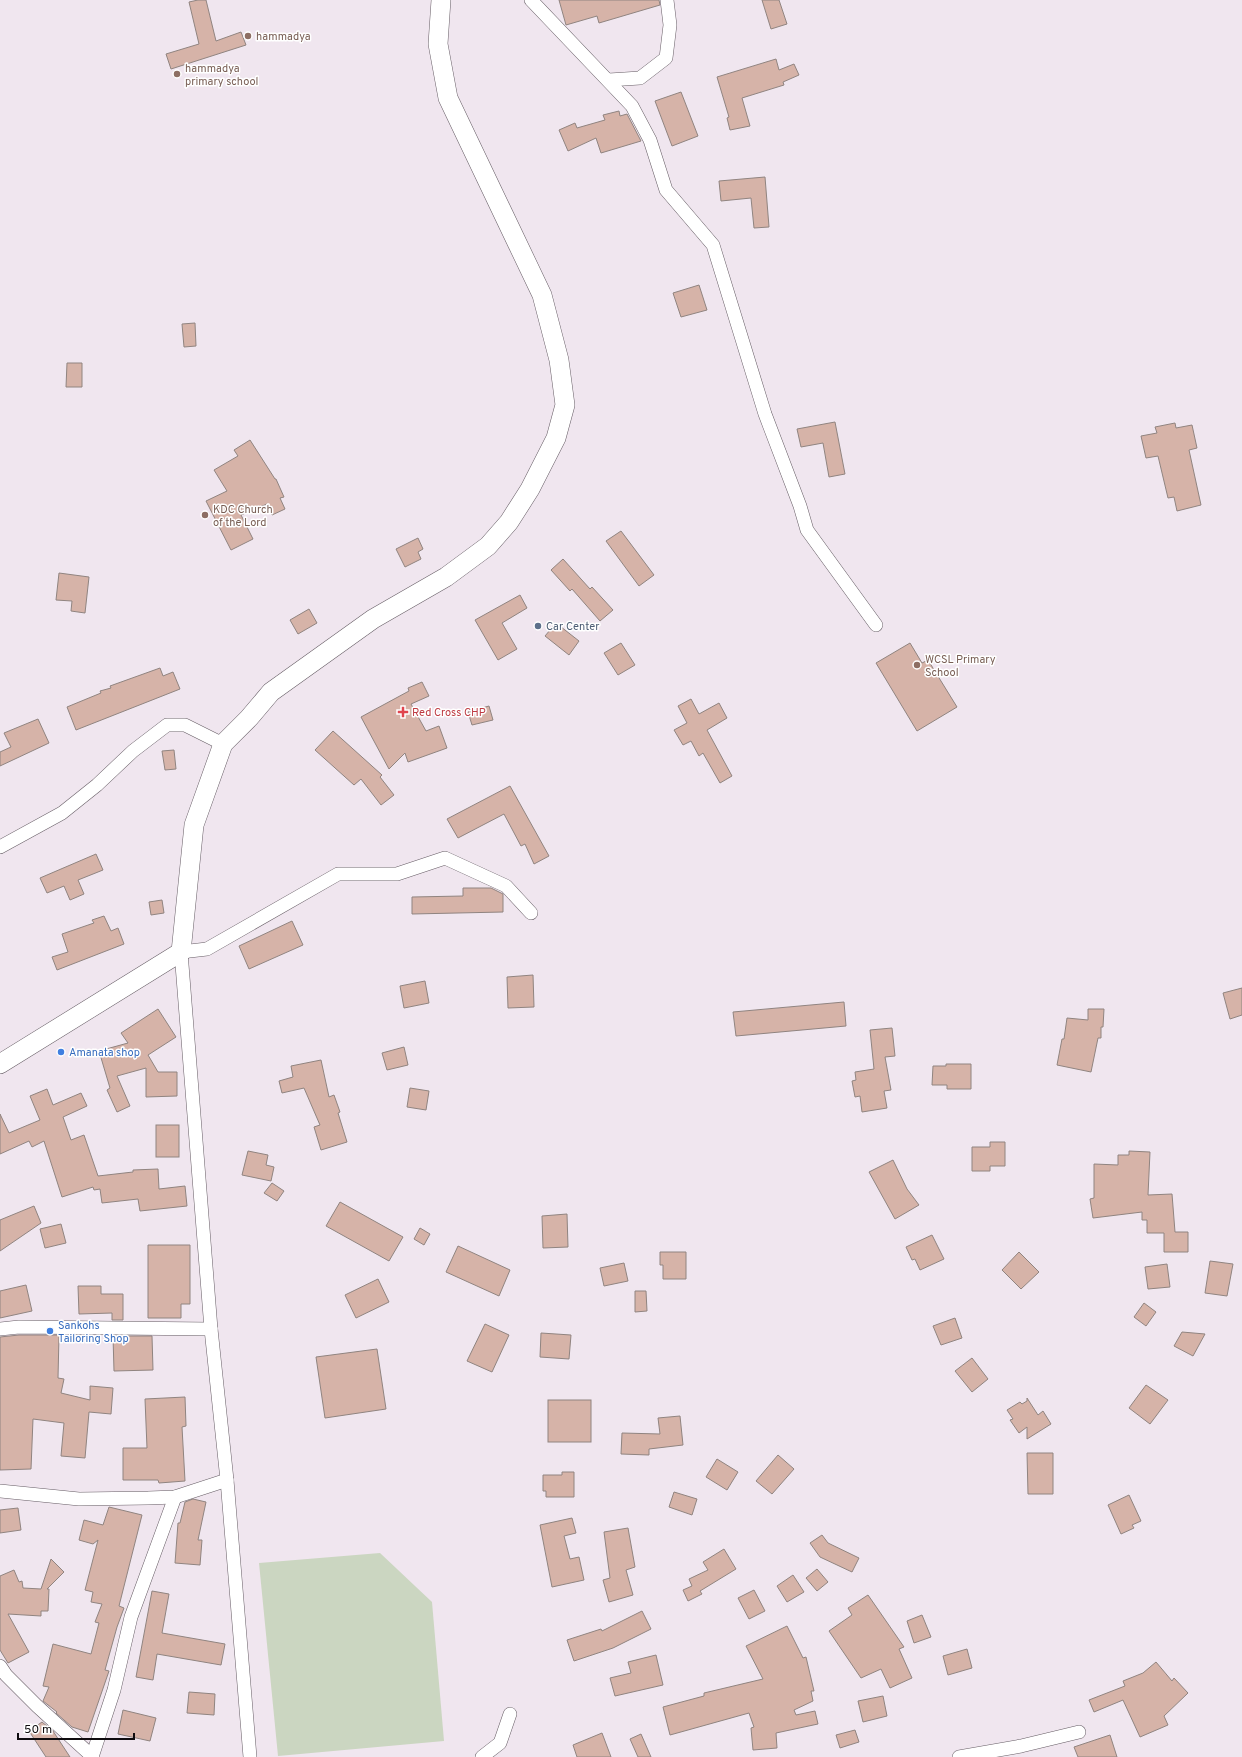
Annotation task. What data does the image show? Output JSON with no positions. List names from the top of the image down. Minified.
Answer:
{"places":{"other":["hammadya","hammadya primary school","KDC Church of the Lord","Car Center","WCSL Primary School","Amanata shop","Sankohs Tailoring Shop"],"health":["Red Cross CHP"]},"scale_bar":"50 m"}
